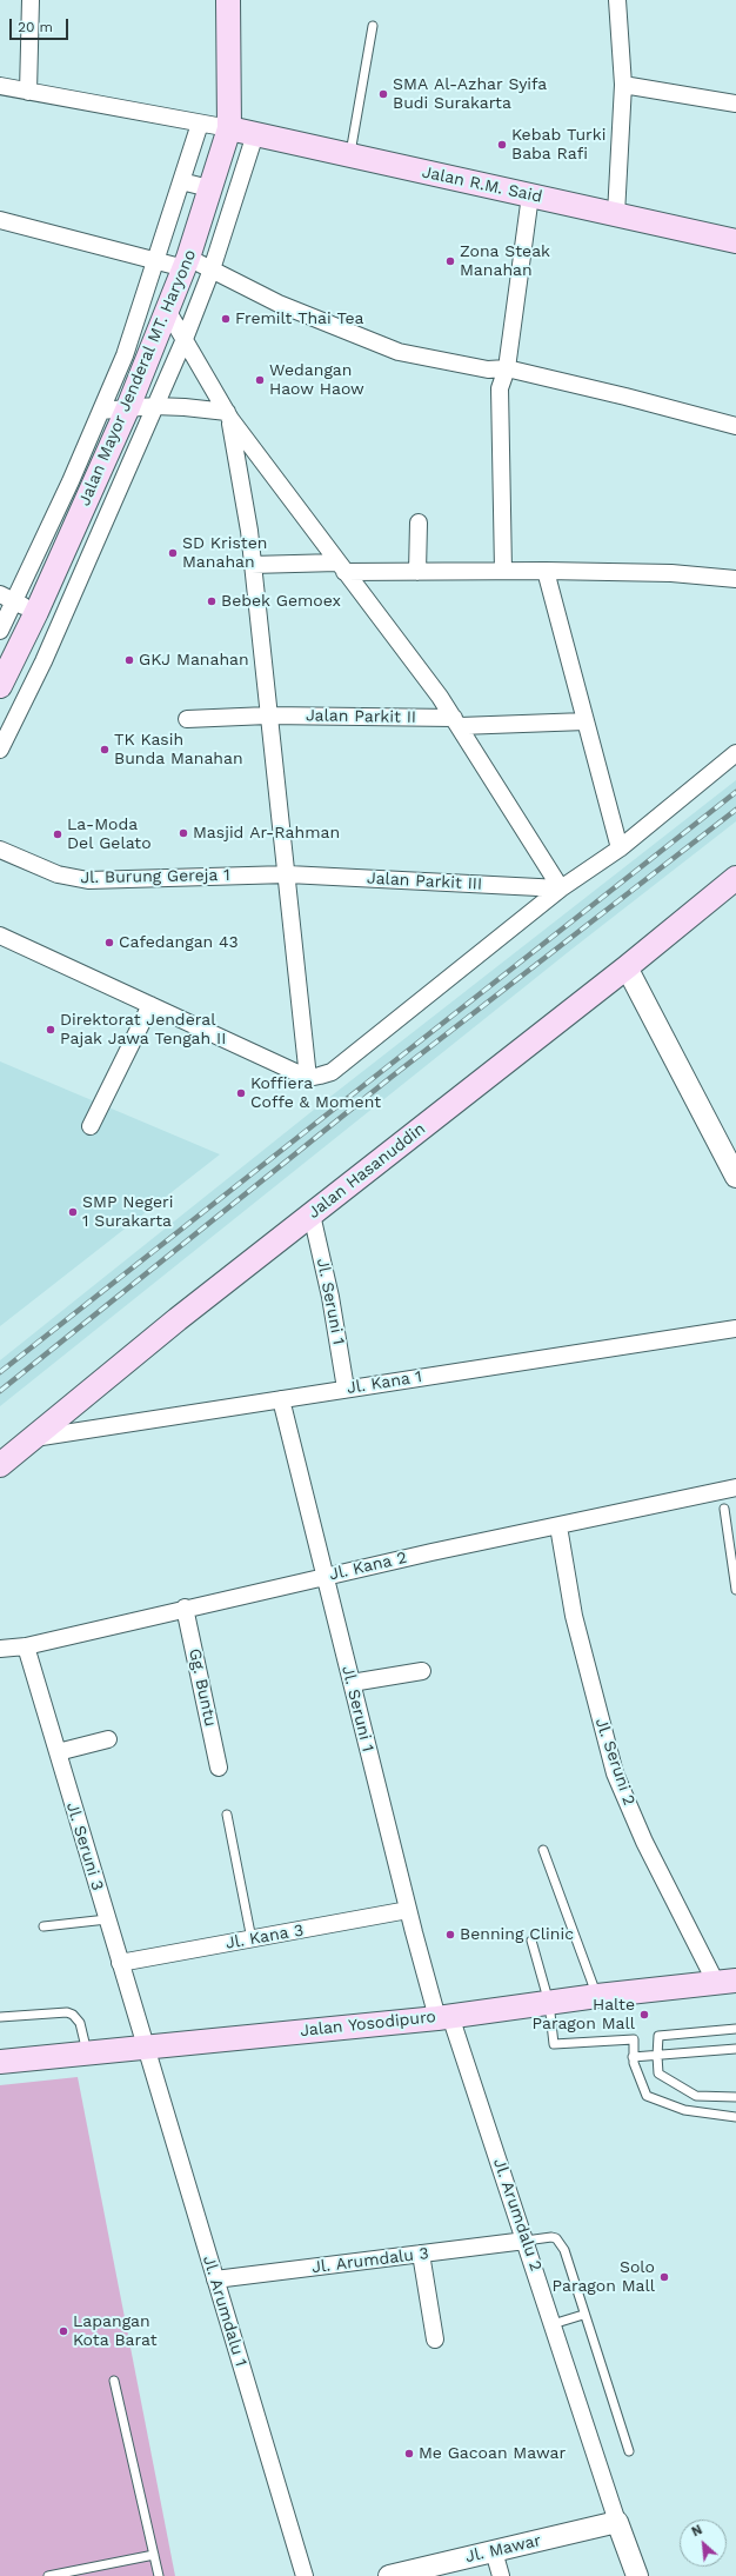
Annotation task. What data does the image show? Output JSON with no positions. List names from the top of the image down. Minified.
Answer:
{"streets":{"main road":["Jalan R.M. Said","Jalan Mayor Jenderal MT. Haryono","Jalan Hasanuddin","Jalan Yosodipuro"],"street":["Jalan Parkit II","Jl. Burung Gereja 1","Jalan Parkit III","Jl. Seruni 1","Jl. Kana 1","Jl. Kana 2","Gg. Buntu","Jl. Seruni 2","Jl. Seruni 3","Jl. Kana 3","Jl. Arumdalu 2","Jl. Arumdalu 3","Jl. Arumdalu 1","Jl. Mawar"]},"crossings":[["Jalan R.M. Said","Jalan Mayor Jenderal MT. Haryono"],["Jl. Burung Gereja 1","Jalan Parkit III"],["Jalan Hasanuddin","Jl. Seruni 1"],["Jalan Hasanuddin","Jl. Kana 1"],["Jl. Seruni 1","Jl. Kana 1"],["Jl. Seruni 1","Jl. Kana 2"],["Jl. Seruni 1","Jl. Kana 3"],["Jl. Seruni 1","Jalan Yosodipuro"],["Jl. Seruni 1","Jl. Arumdalu 2"],["Jl. Kana 2","Gg. Buntu"],["Jl. Kana 2","Jl. Seruni 2"],["Jl. Kana 2","Jl. Seruni 3"],["Jl. Seruni 2","Jalan Yosodipuro"],["Jl. Seruni 3","Jl. Kana 3"],["Jl. Seruni 3","Jalan Yosodipuro"],["Jl. Seruni 3","Jl. Arumdalu 1"],["Jalan Yosodipuro","Jl. Arumdalu 2"],["Jalan Yosodipuro","Jl. Arumdalu 1"],["Jl. Arumdalu 2","Jl. Arumdalu 3"],["Jl. Arumdalu 2","Jl. Mawar"],["Jl. Arumdalu 3","Jl. Arumdalu 1"]],"places":["SMA Al-Azhar Syifa Budi Surakarta","Kebab Turki Baba Rafi","Zona Steak Manahan","Fremilt Thai Tea","Wedangan Haow Haow","SD Kristen Manahan","Bebek Gemoex","GKJ Manahan","TK Kasih Bunda Manahan","Masjid Ar-Rahman","La-Moda Del Gelato","Cafedangan 43","Direktorat Jenderal Pajak Jawa Tengah II","Koffiera Coffe & Moment","SMP Negeri 1 Surakarta","Benning Clinic","Halte Paragon Mall","Solo Paragon Mall","Lapangan Kota Barat","Me Gacoan Mawar"],"scale_bar":"20 m","north":"top left"}
